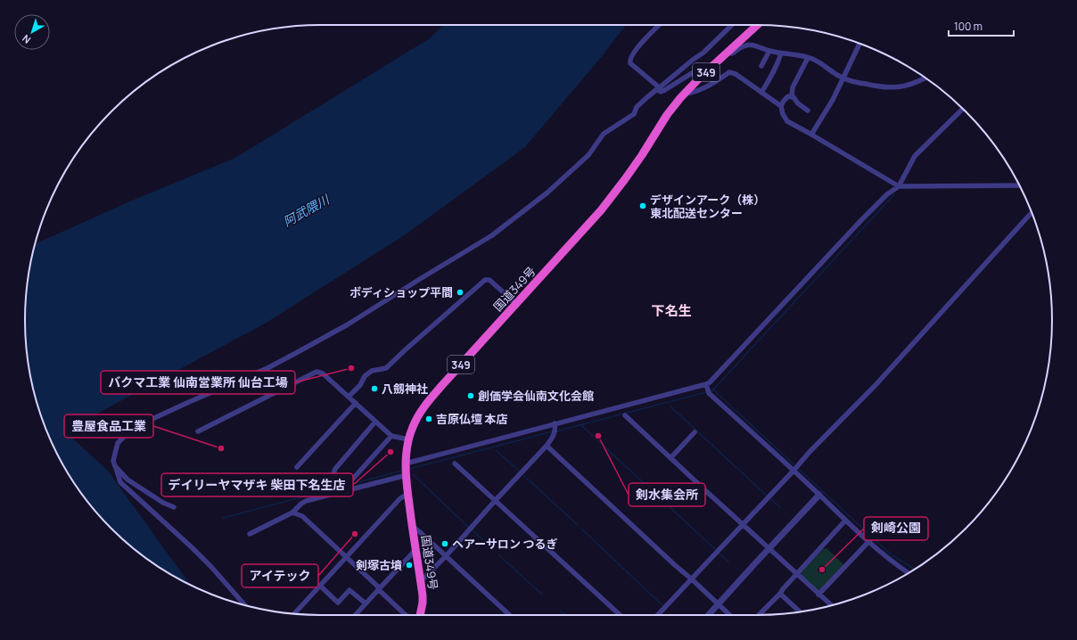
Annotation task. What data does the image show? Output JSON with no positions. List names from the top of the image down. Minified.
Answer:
{"streets":{"highway":["349","国道349号"]},"districts":["下名生"],"water":["阿武隈川"],"places":["デザインアーク（株） 東北配送センター","ボディショップ平間","バクマ工業 仙南営業所 仙台工場","八劔神社","創価学会仙南文化会館","吉原仏壇 本店","剣水集会所","豊屋食品工業","デイリーヤマザキ 柴田下名生店","アイテック","ヘアーサロン つるぎ","剣塚古墳","剣崎公園"],"scale_bar":"100 m","north":"bottom left"}
